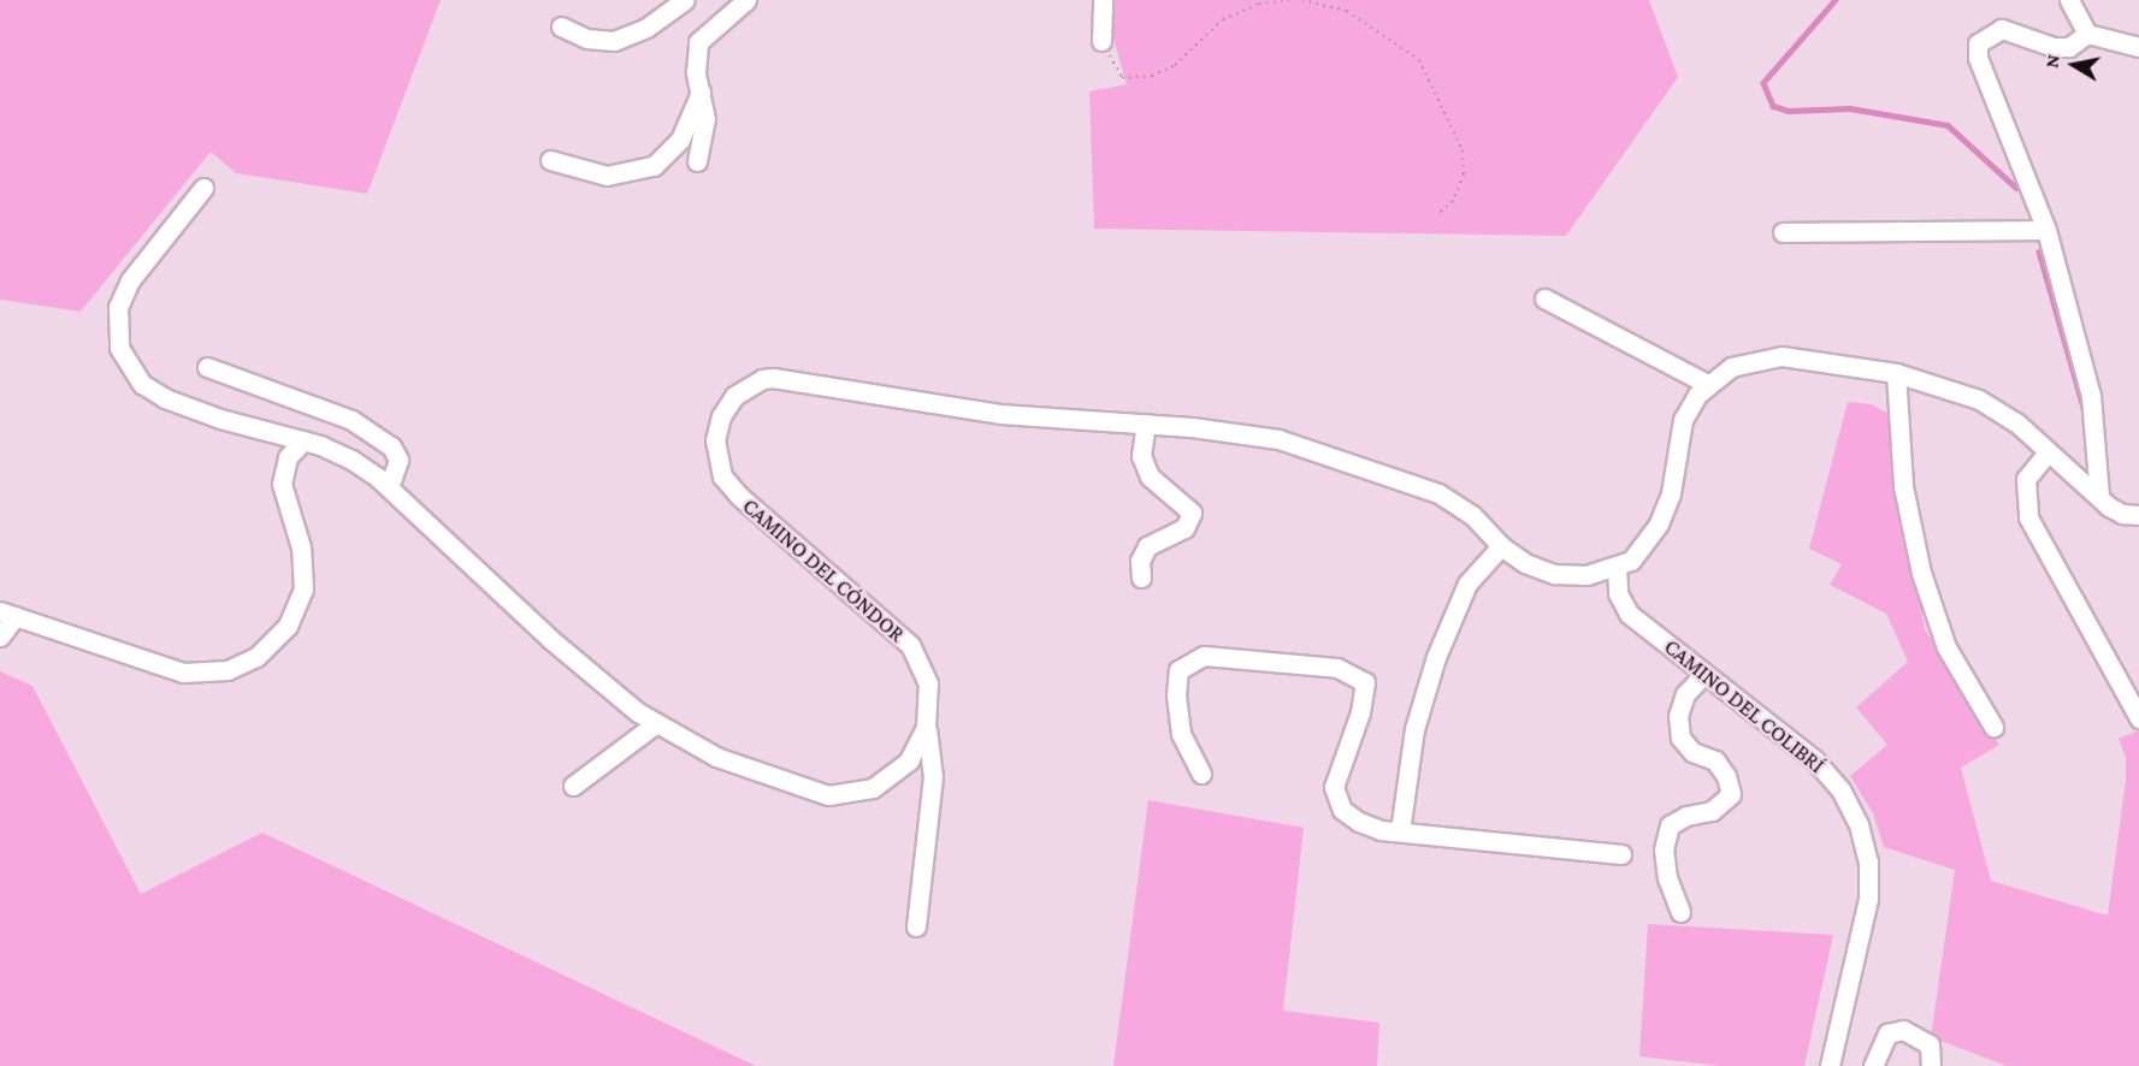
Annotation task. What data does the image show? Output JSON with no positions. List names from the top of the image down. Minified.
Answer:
{"streets":{"street":["CAMINO DEL CÓNDOR","CAMINO DEL COLIBRÍ"]},"crossings":[["CAMINO DEL CÓNDOR","CAMINO DEL COLIBRÍ"]],"north":"left"}
